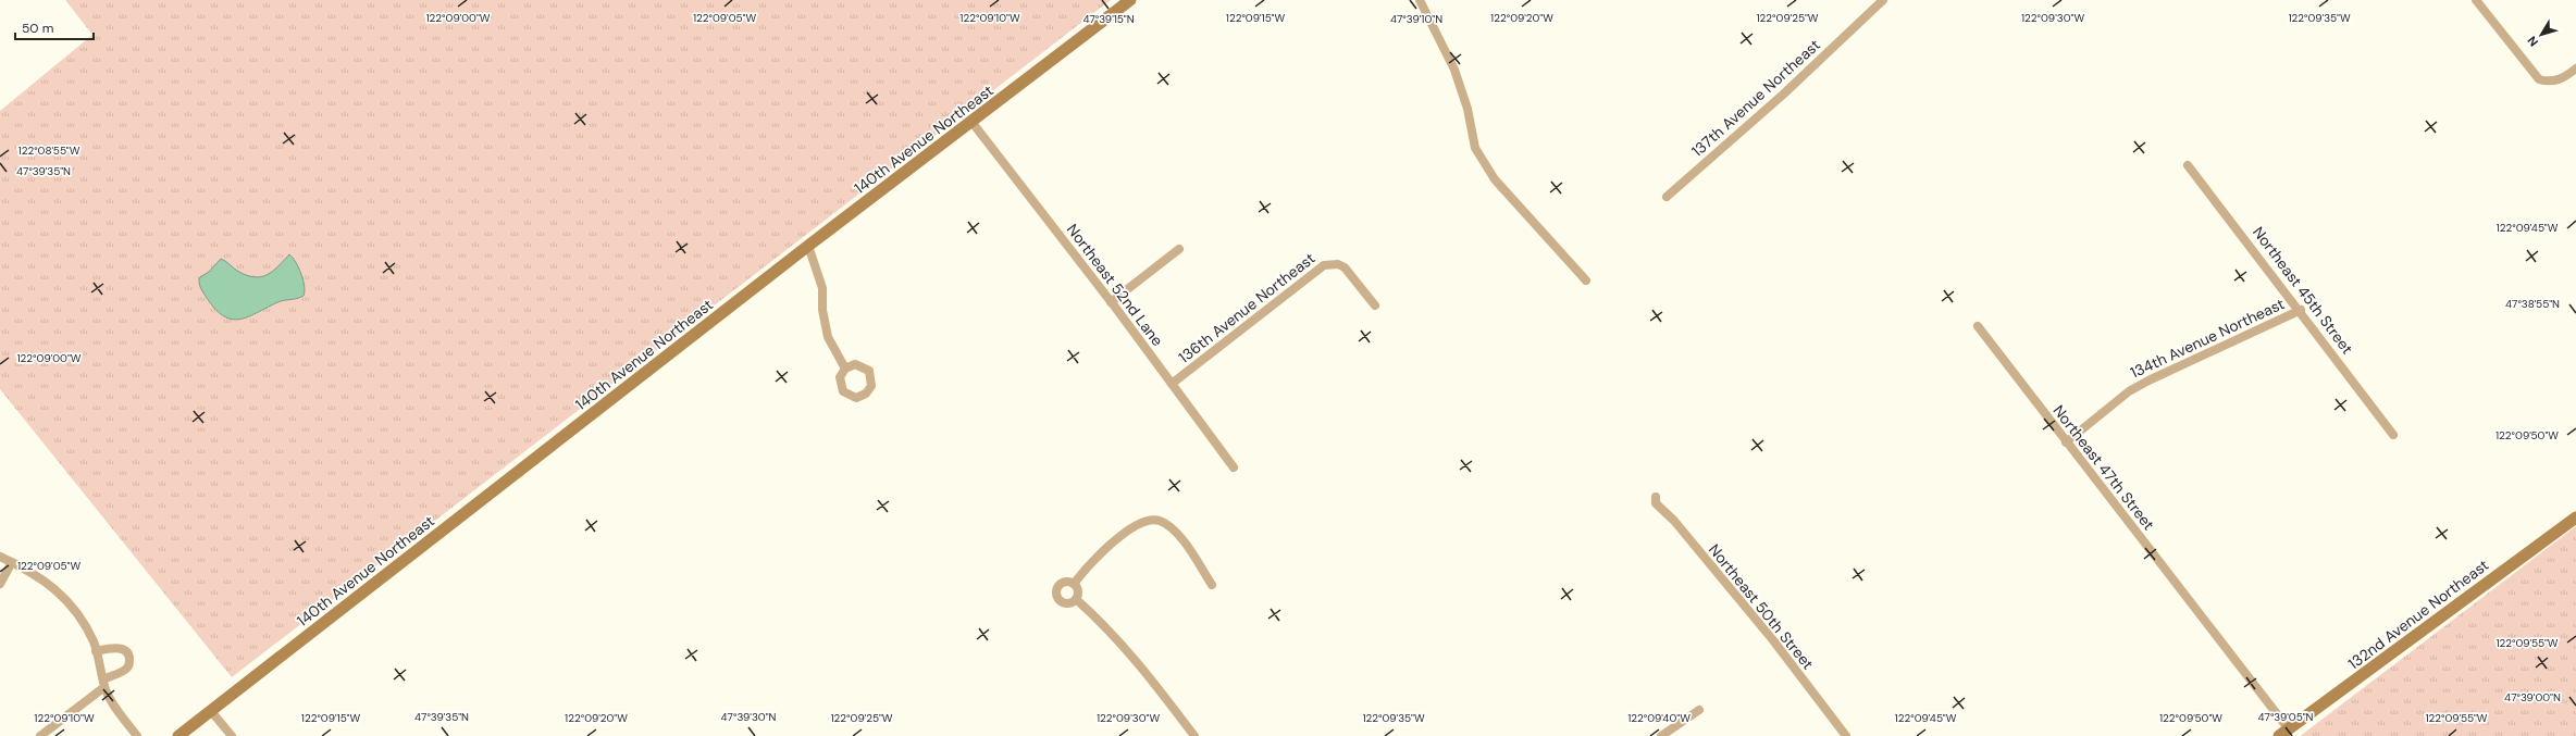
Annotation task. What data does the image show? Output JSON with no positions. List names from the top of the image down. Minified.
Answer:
{"streets":{"street":["137th Avenue Northeast","140th Avenue Northeast","Northeast 52nd Lane","Northeast 45th Street","136th Avenue Northeast","134th Avenue Northeast","Northeast 47th Street","Northeast 50th Street","132nd Avenue Northeast"]},"crossings":[["140th Avenue Northeast","Northeast 52nd Lane"],["Northeast 52nd Lane","136th Avenue Northeast"],["Northeast 45th Street","134th Avenue Northeast"],["134th Avenue Northeast","Northeast 47th Street"],["Northeast 47th Street","132nd Avenue Northeast"]],"scale_bar":"50 m","north":"bottom left","coordinates":["122°09'00\"W","122°09'05\"W","122°09'10\"W","122°09'15\"W","122°09'20\"W","122°09'25\"W","122°09'30\"W","122°09'35\"W","47°39'15\"N","47°39'10\"N","122°08'55\"W","47°39'35\"N","122°09'45\"W","47°38'55\"N","122°09'50\"W","122°09'55\"W","47°39'00\"N","47°39'30\"N","47°39'05\"N","122°09'40\"W"]}
